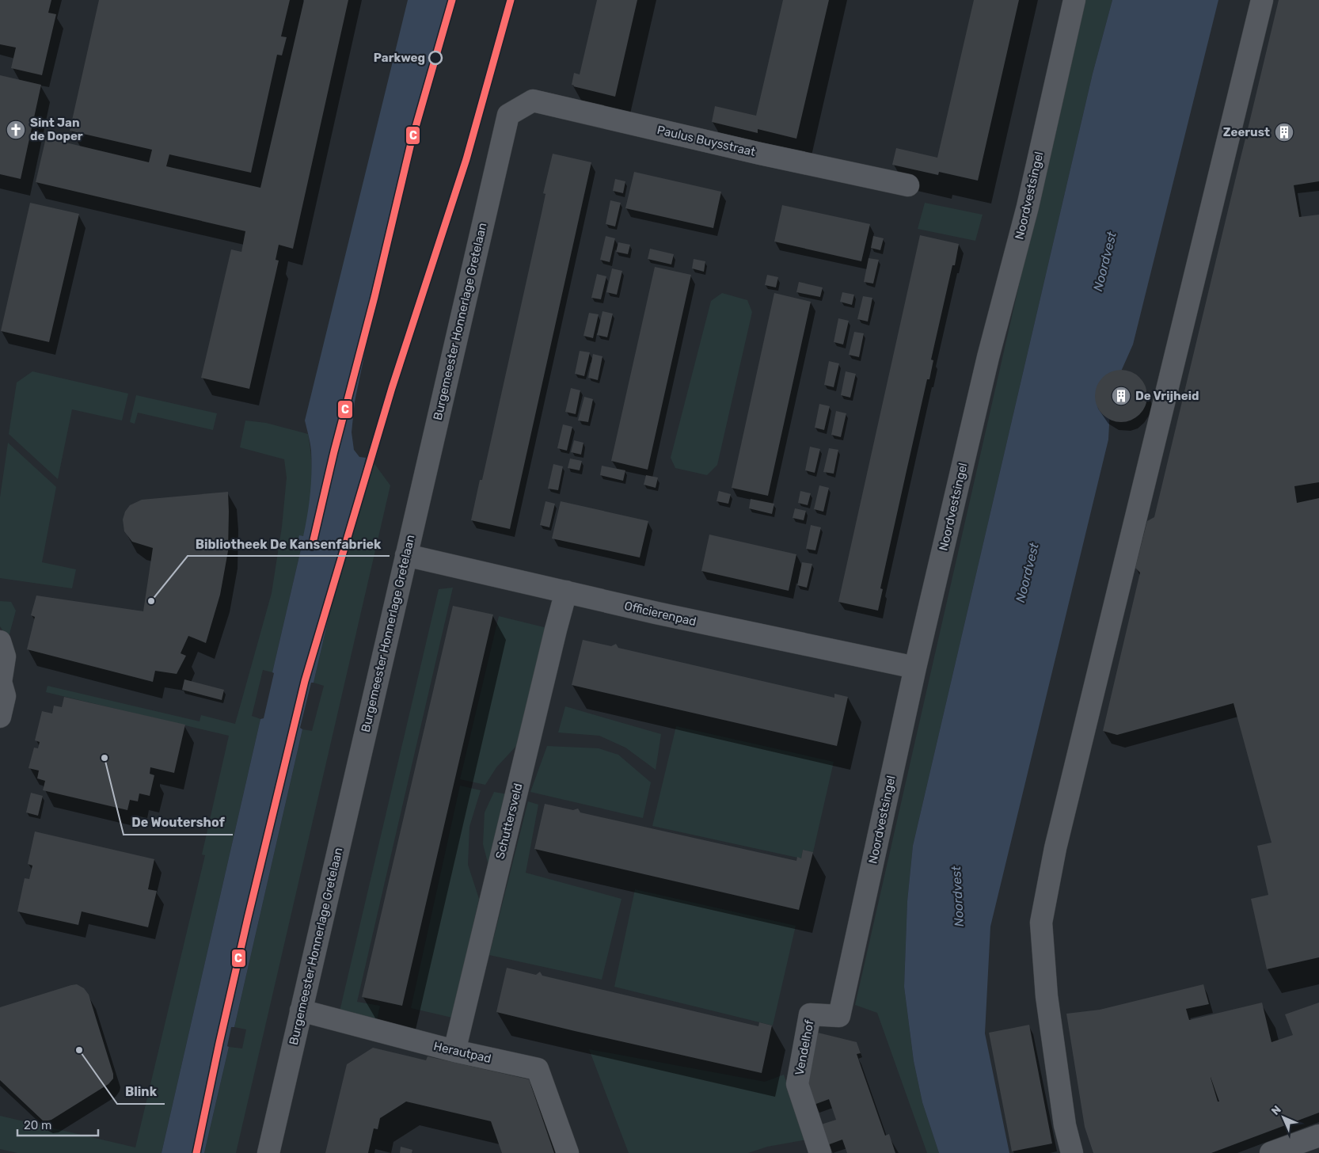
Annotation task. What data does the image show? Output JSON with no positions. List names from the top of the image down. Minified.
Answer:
{"streets":{"street":["Paulus Buysstraat","Noordvestsingel","Burgemeester Honnerlage Gretelaan","Officierenpad","Schuttersveld","Vendelhof","Herautpad"]},"crossings":[["Paulus Buysstraat","Burgemeester Honnerlage Gretelaan"],["Noordvestsingel","Officierenpad"],["Noordvestsingel","Vendelhof"],["Burgemeester Honnerlage Gretelaan","Officierenpad"],["Burgemeester Honnerlage Gretelaan","Herautpad"],["Officierenpad","Schuttersveld"],["Schuttersveld","Herautpad"]],"water":["Noordvest"],"places":{"other":["Parkweg","Bibliotheek De Kansenfabriek","De Woutershof","Blink"],"church":["Sint Jan de Doper"],"building":["Zeerust","De Vrijheid"]},"lines":["transit line C"],"scale_bar":"20 m","north":"top left"}
